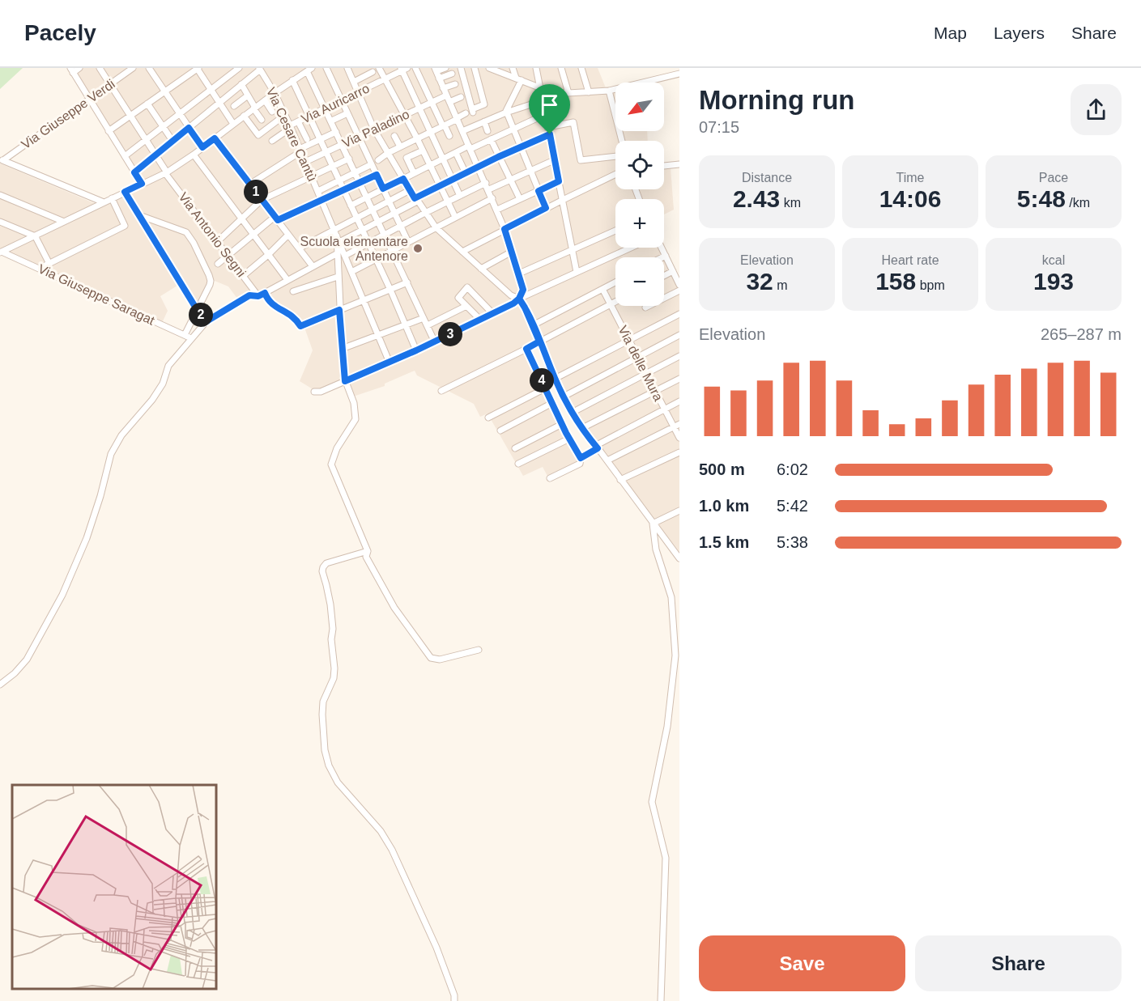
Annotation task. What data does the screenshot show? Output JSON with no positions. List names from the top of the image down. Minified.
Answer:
{"streets":{"street":["Via Auricarro","Via Giuseppe Verdi","Via Paladino","Via Cesare Cantù","Via Antonio Segni","Via Giuseppe Saragat","Via delle Mura"]},"crossings":[["Via Auricarro","Via Cesare Cantù"],["Via Giuseppe Verdi","Via Antonio Segni"],["Via Paladino","Via Cesare Cantù"]],"places":["Scuola elementare Antenore"],"north":"bottom left","page":{"header":"Pacely","nav":["Map","Layers","Share"],"heading":["Morning run","07:15"],"map_buttons":["+","−"],"stats":[["Distance","2.43 km"],["Time","14:06"],["Pace","5:48 /km"],["Elevation","32 m"],["Heart rate","158 bpm"],["kcal","193"]],"pins":["1","2","3","4"],"chart":["Elevation","265–287 m"],"list":[{"name":"500 m","note":"6:02"},{"name":"1.0 km","note":"5:42"},{"name":"1.5 km","note":"5:38"}],"buttons":["Save","Share"]}}
